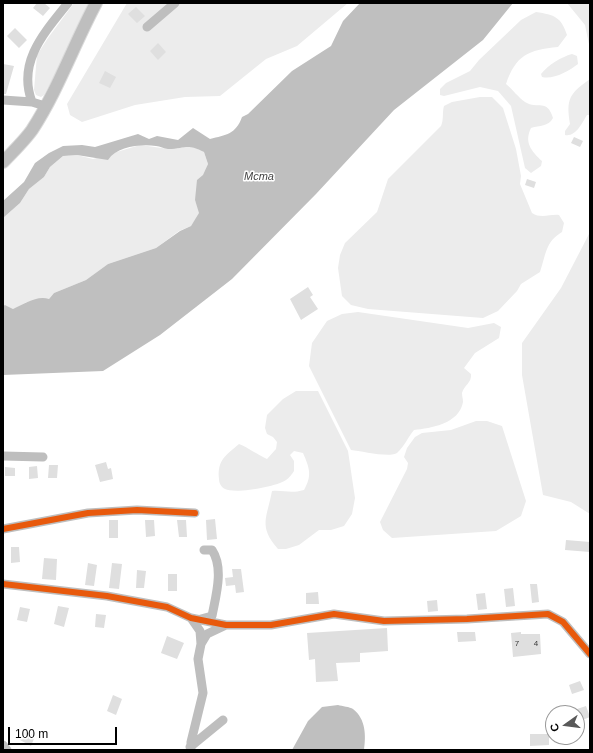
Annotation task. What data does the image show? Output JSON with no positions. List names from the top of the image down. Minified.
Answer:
{"water":["Мста"],"house_numbers":["7","4"],"scale_bar":"100 m","north":"left"}
